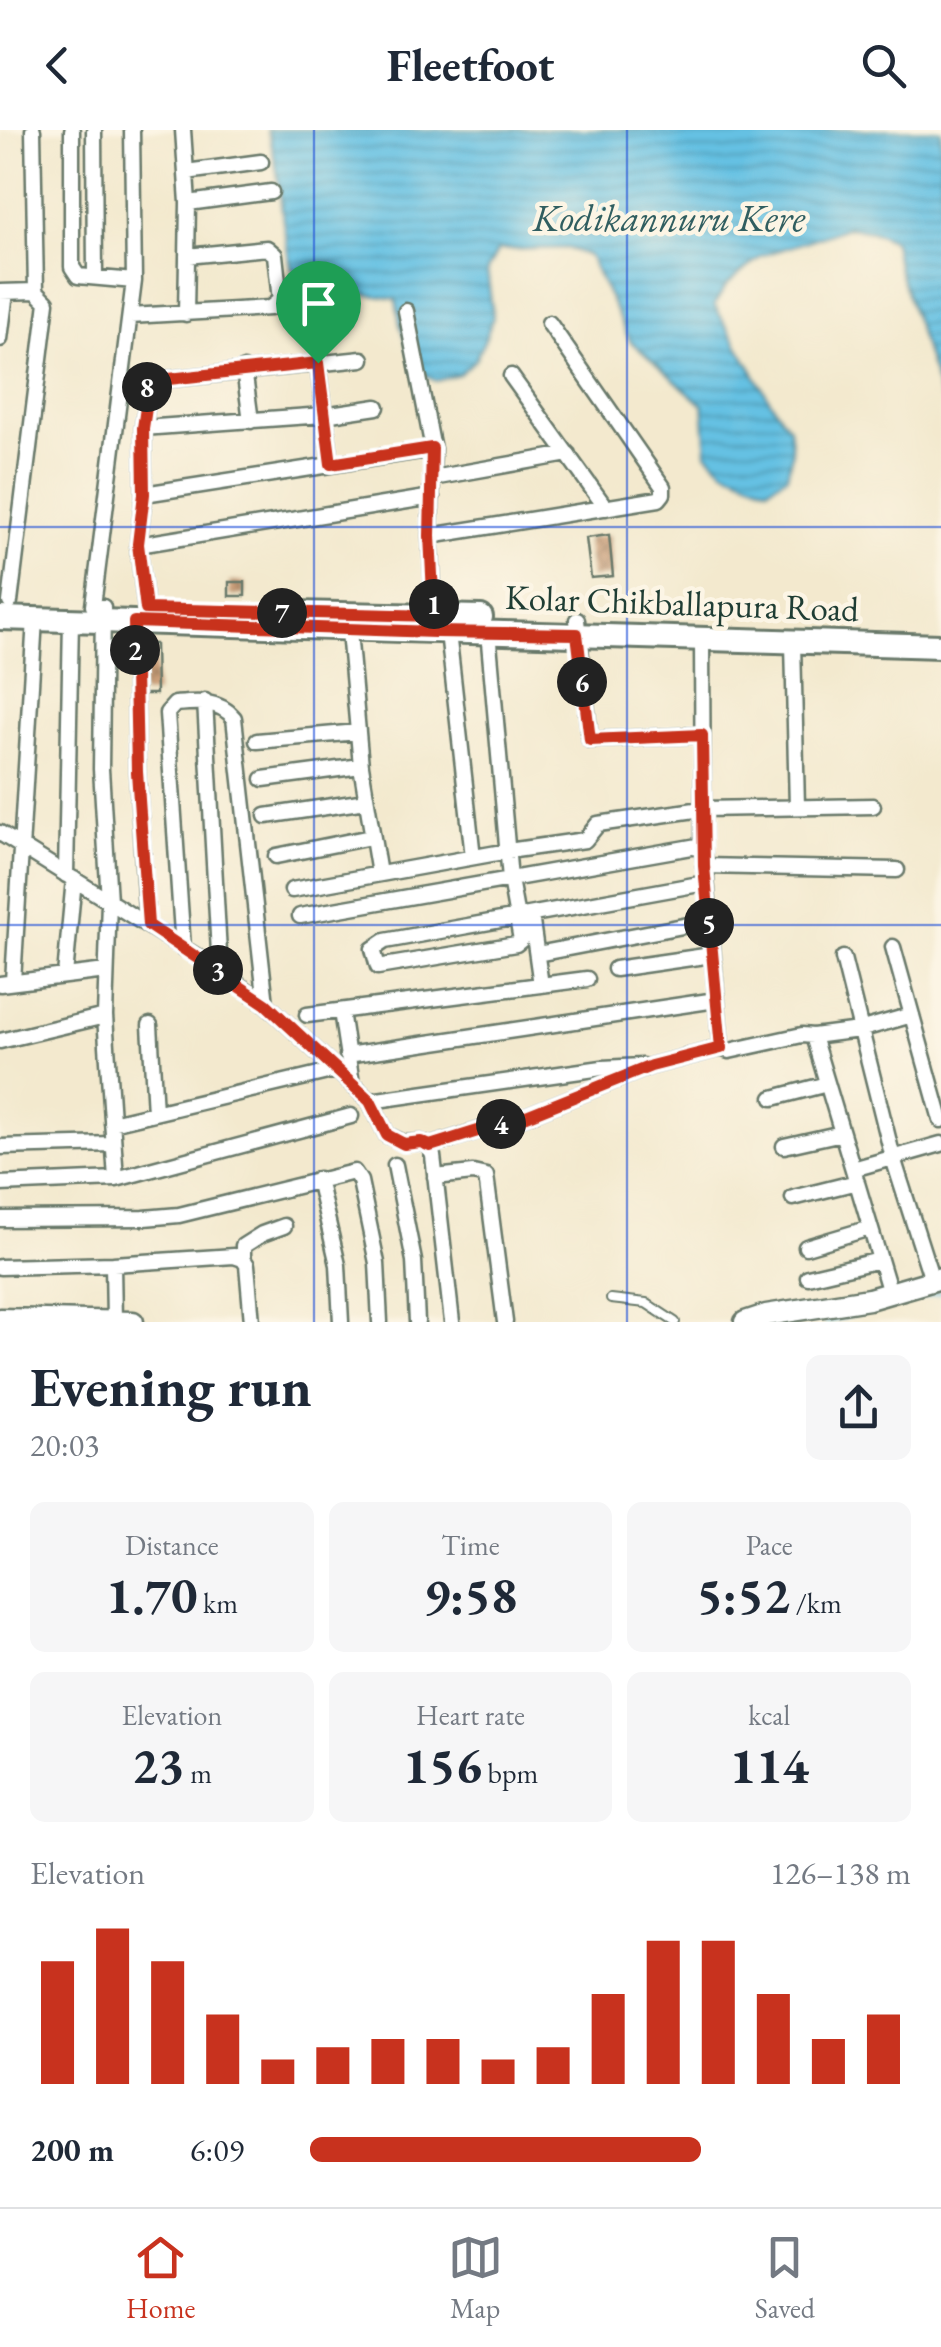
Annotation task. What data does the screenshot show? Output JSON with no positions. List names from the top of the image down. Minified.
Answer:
{"streets":{"main road":["Kolar Chikballapura Road"]},"water":["Kodikannuru Kere"],"page":{"header":"Fleetfoot","pins":["8","1","7","2","6","5","3","4"],"heading":["Evening run","20:03"],"stats":[["Distance","1.70 km"],["Time","9:58"],["Pace","5:52 /km"],["Elevation","23 m"],["Heart rate","156 bpm"],["kcal","114"]],"chart":["Elevation","126–138 m"],"list":[{"name":"200 m","note":"6:09"}],"tabs":["Home","Map","Saved"]}}
